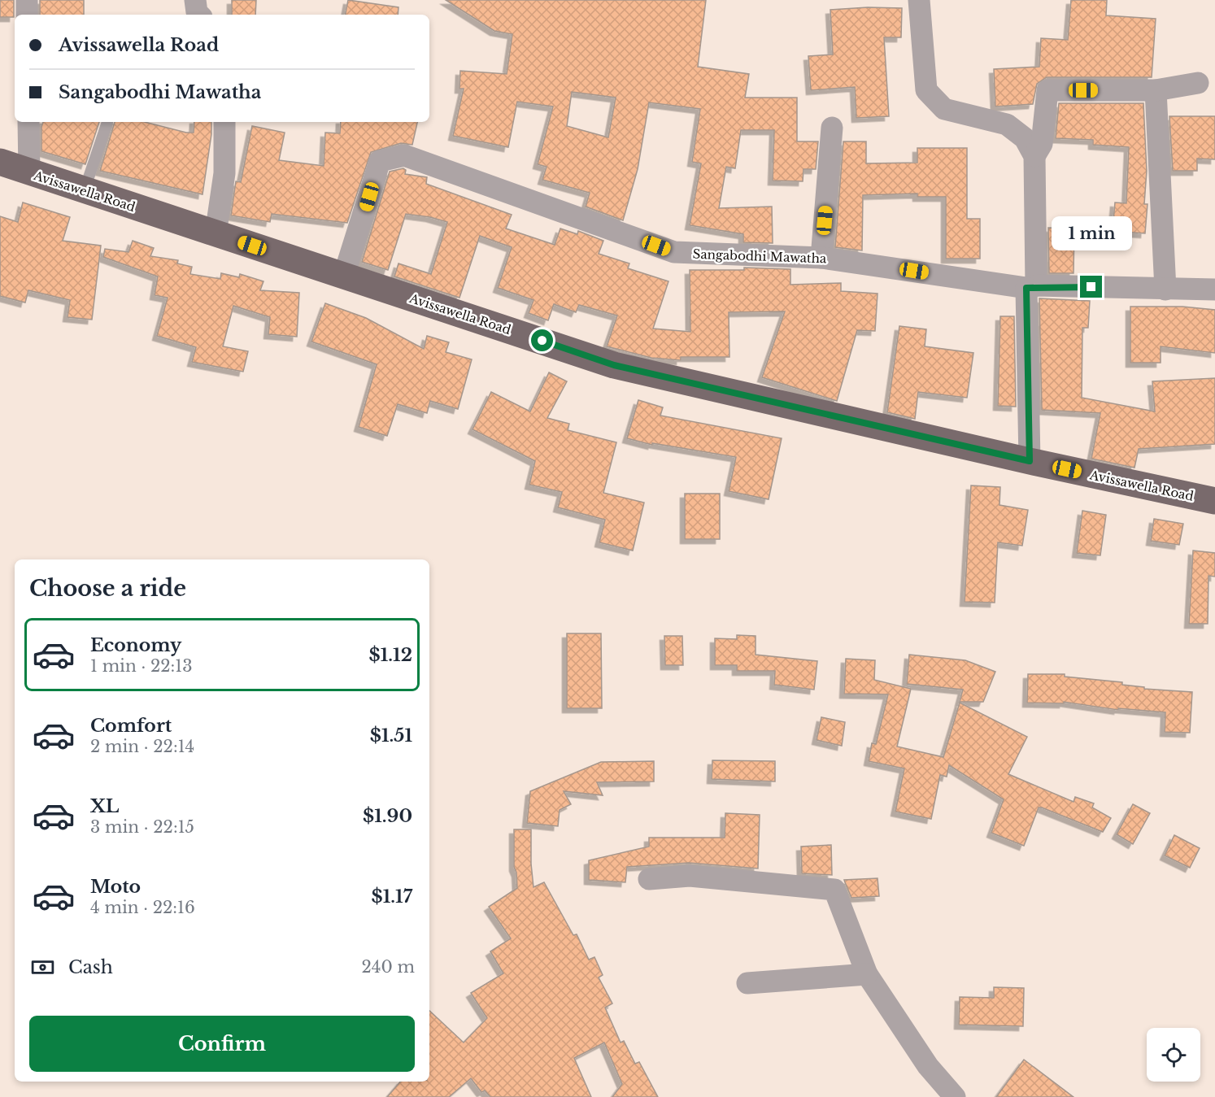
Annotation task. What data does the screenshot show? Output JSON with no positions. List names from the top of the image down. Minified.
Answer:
{"streets":{"main road":["Avissawella Road"],"street":["Sangabodhi Mawatha"]},"crossings":[["Avissawella Road","Sangabodhi Mawatha"]],"page":{"banner":["Avissawella Road","Sangabodhi Mawatha"],"bubble":"1 min","heading":"Choose a ride","list":[{"name":"Economy","note":"1 min · 22:13","value":"$1.12"},{"name":"Comfort","note":"2 min · 22:14","value":"$1.51"},{"name":"XL","note":"3 min · 22:15","value":"$1.90"},{"name":"Moto","note":"4 min · 22:16","value":"$1.17"}],"pay":["Cash","240 m"],"buttons":"Confirm"}}
